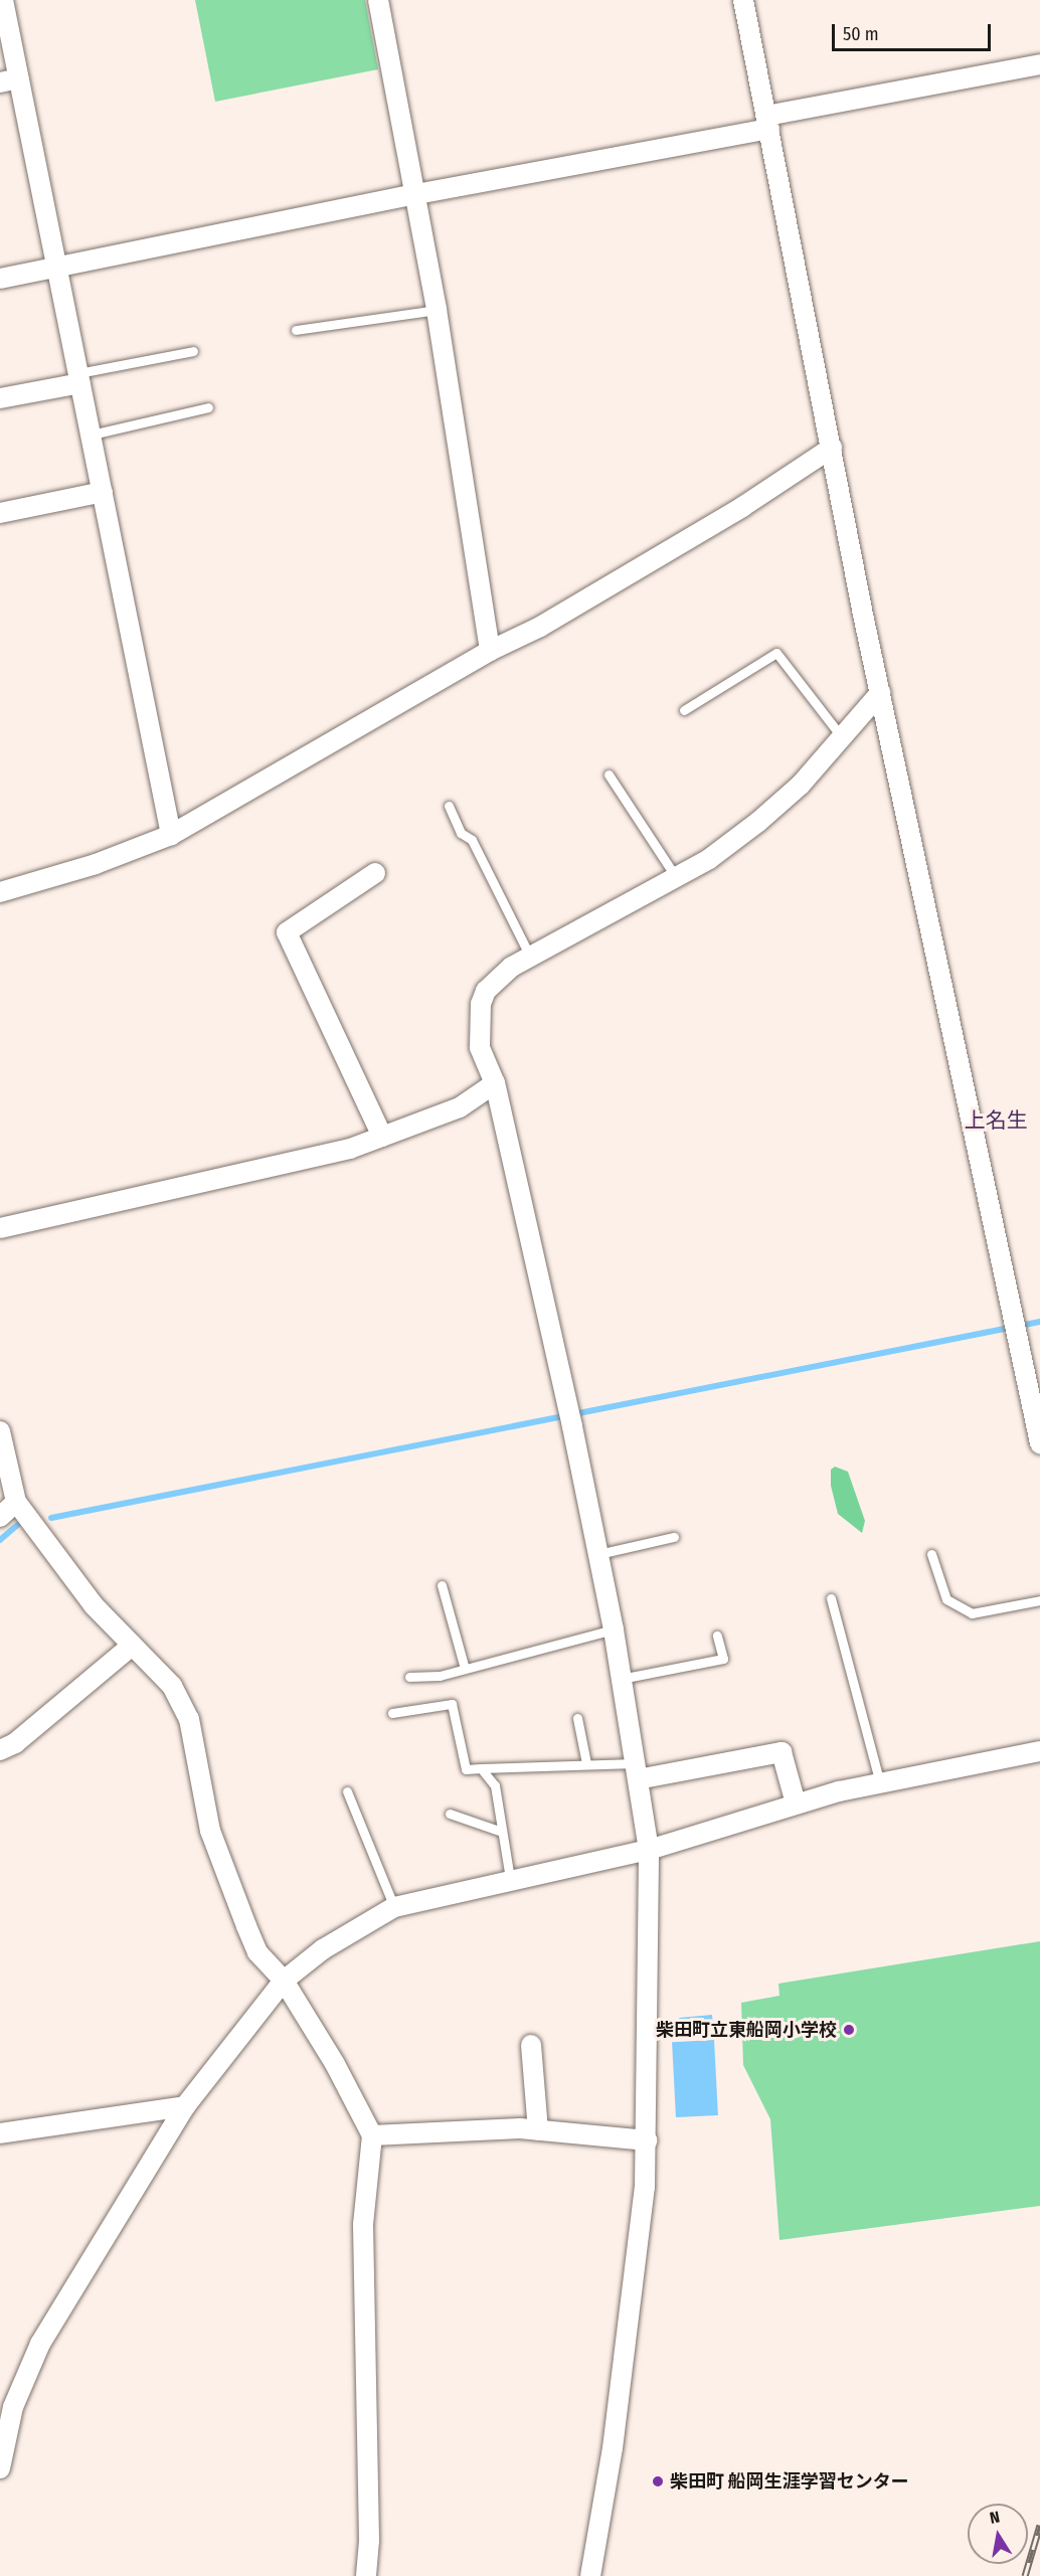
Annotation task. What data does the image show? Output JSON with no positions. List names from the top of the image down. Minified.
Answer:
{"districts":["上名生"],"places":["柴田町立東船岡小学校","柴田町 船岡生涯学習センター"],"scale_bar":"50 m","north":"top"}
